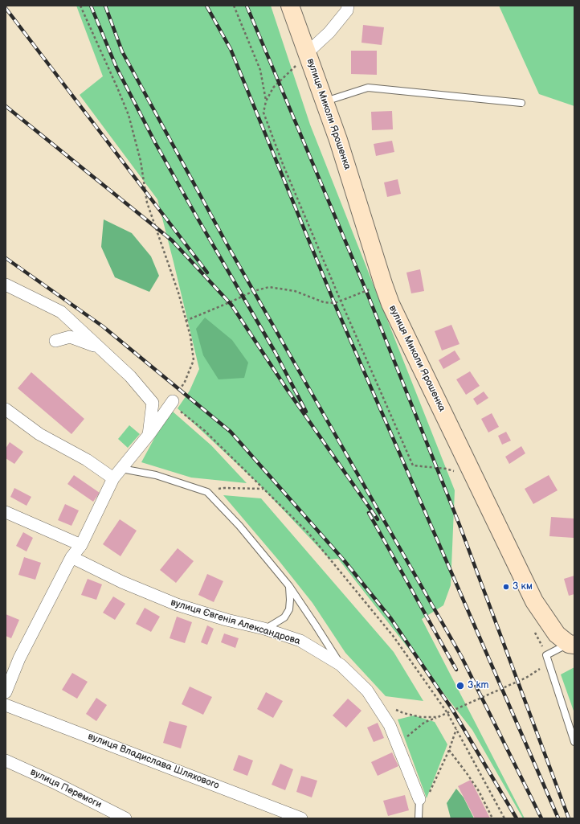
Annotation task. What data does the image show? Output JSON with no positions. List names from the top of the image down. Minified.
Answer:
{"streets":{"street":["вулиця Миколи Ярошенка","вулиця Євгенія Александрова","вулиця Владислава Шляхового","вулиця Перемоги"]},"places":["3 км","3 km"]}
